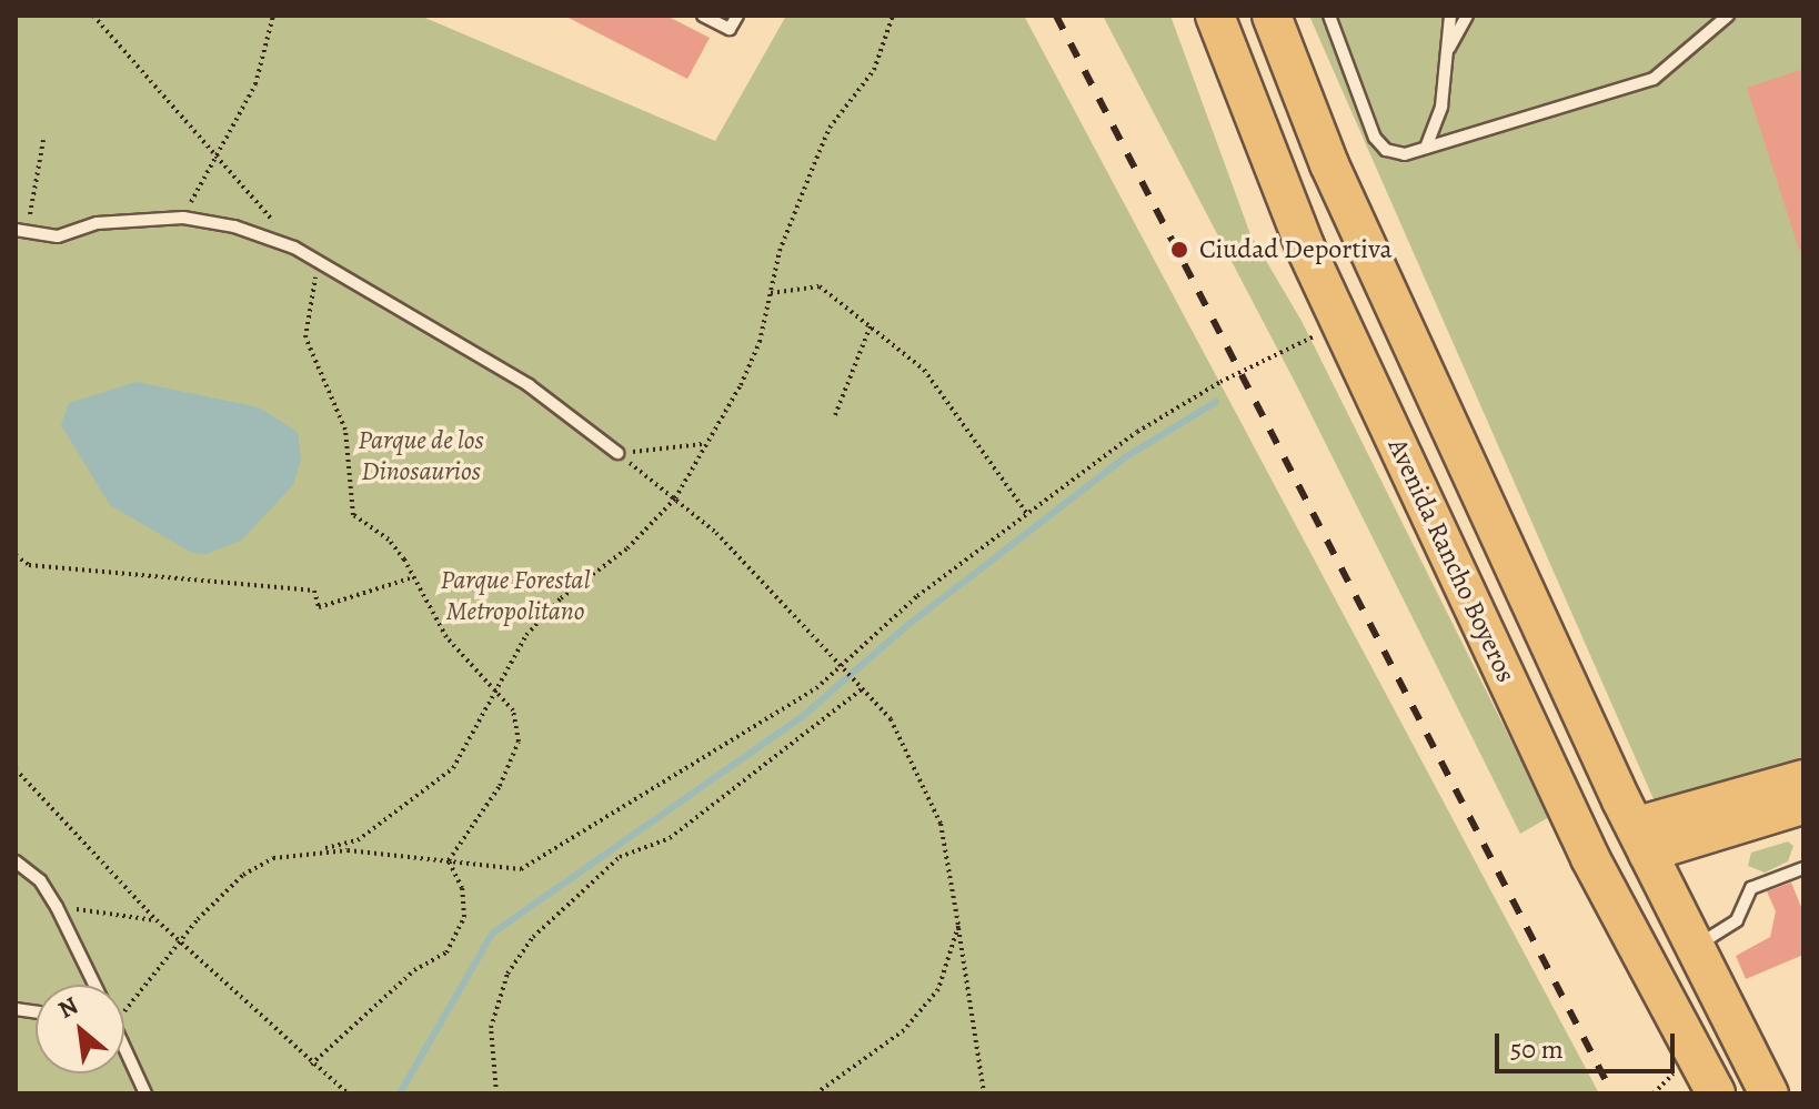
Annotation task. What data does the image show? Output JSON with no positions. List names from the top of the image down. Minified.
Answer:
{"streets":{"highway":["Avenida Rancho Boyeros"]},"parks":["Parque de los Dinosaurios","Parque Forestal Metropolitano"],"places":["Ciudad Deportiva"],"scale_bar":"50 m","north":"top left"}
